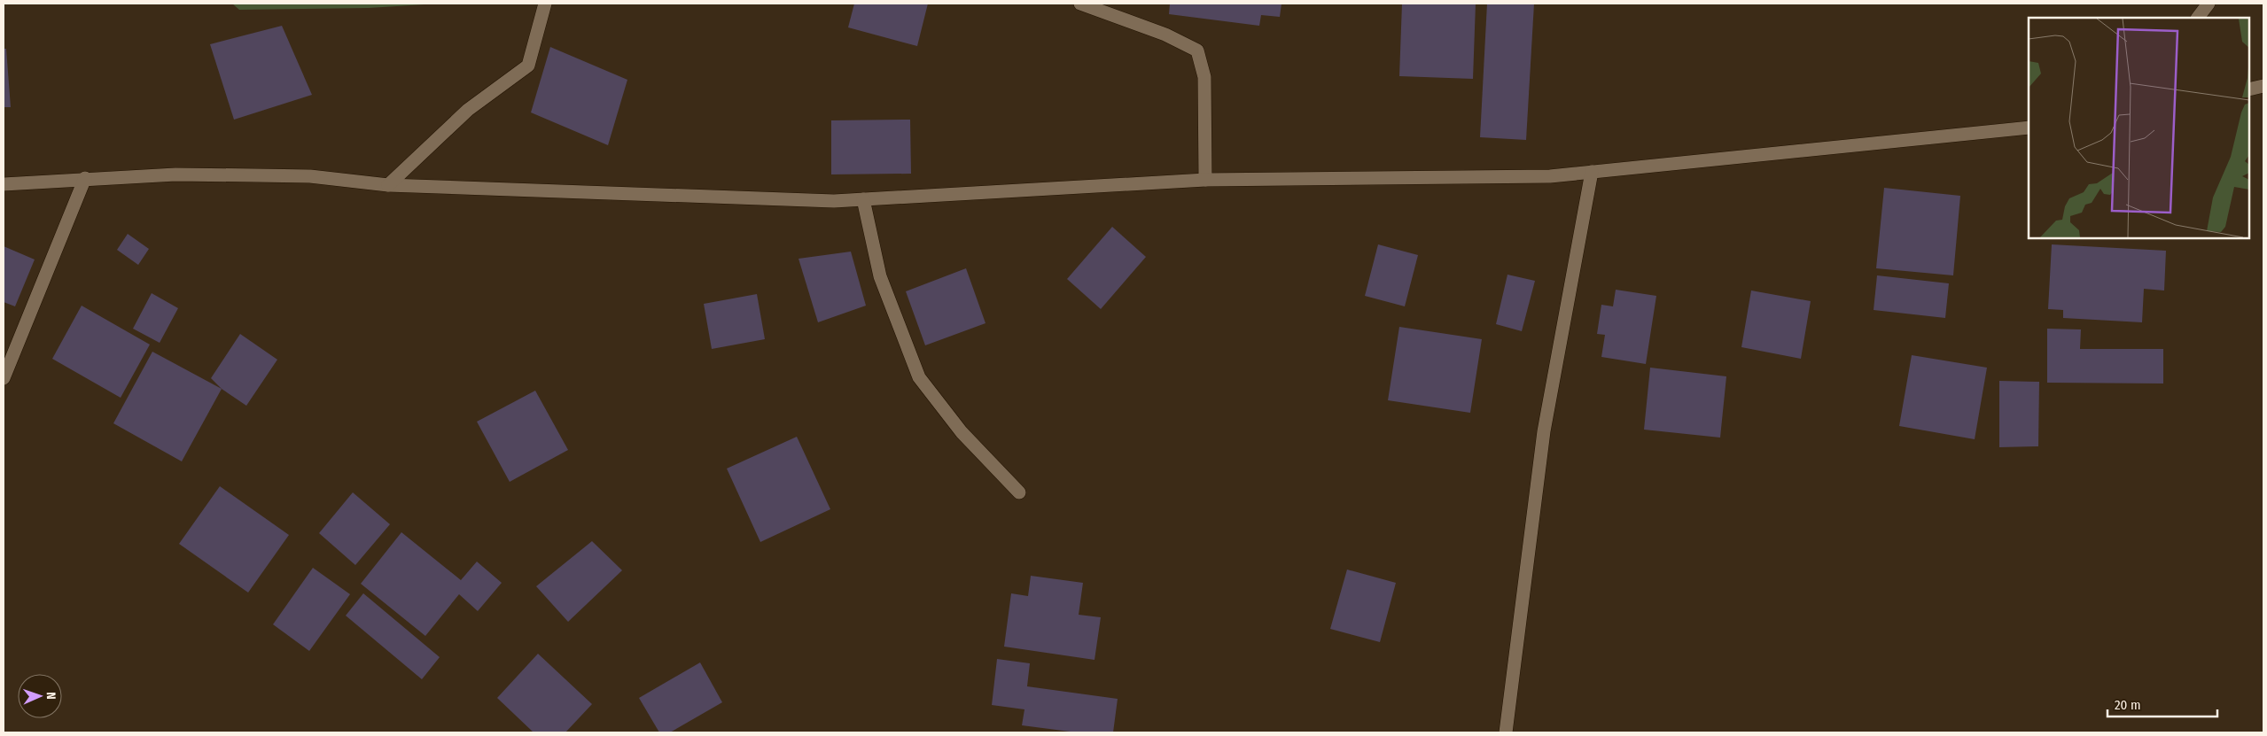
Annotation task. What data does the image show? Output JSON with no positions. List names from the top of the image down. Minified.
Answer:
{"scale_bar":"20 m","north":"right"}
